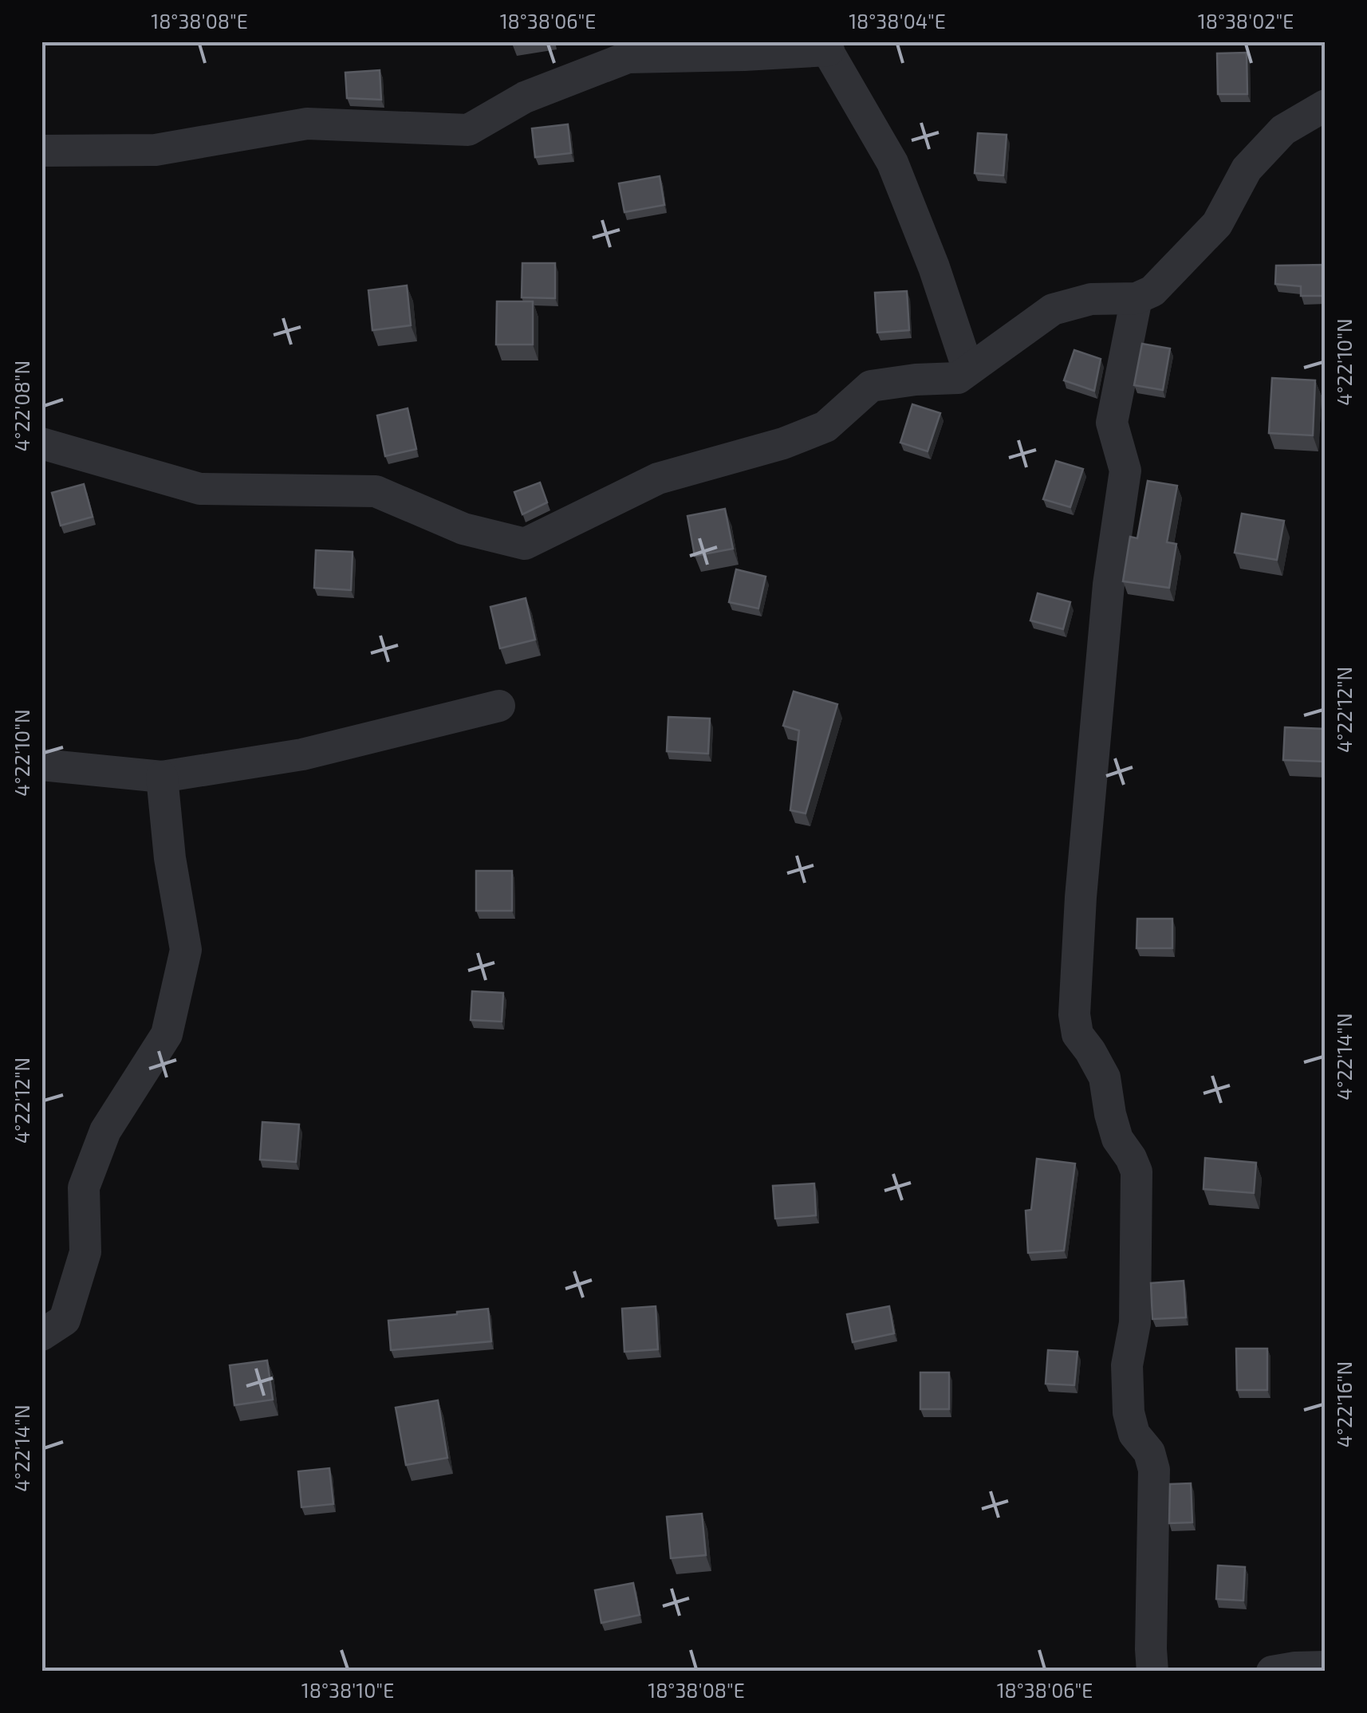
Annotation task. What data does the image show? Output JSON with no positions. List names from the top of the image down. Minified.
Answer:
{"coordinates":["18°38'08\"E","18°38'06\"E","18°38'04\"E","18°38'02\"E","4°22'10\"N","4°22'08\"N","4°22'12\"N","4°22'14\"N","4°22'16\"N","18°38'10\"E"]}
